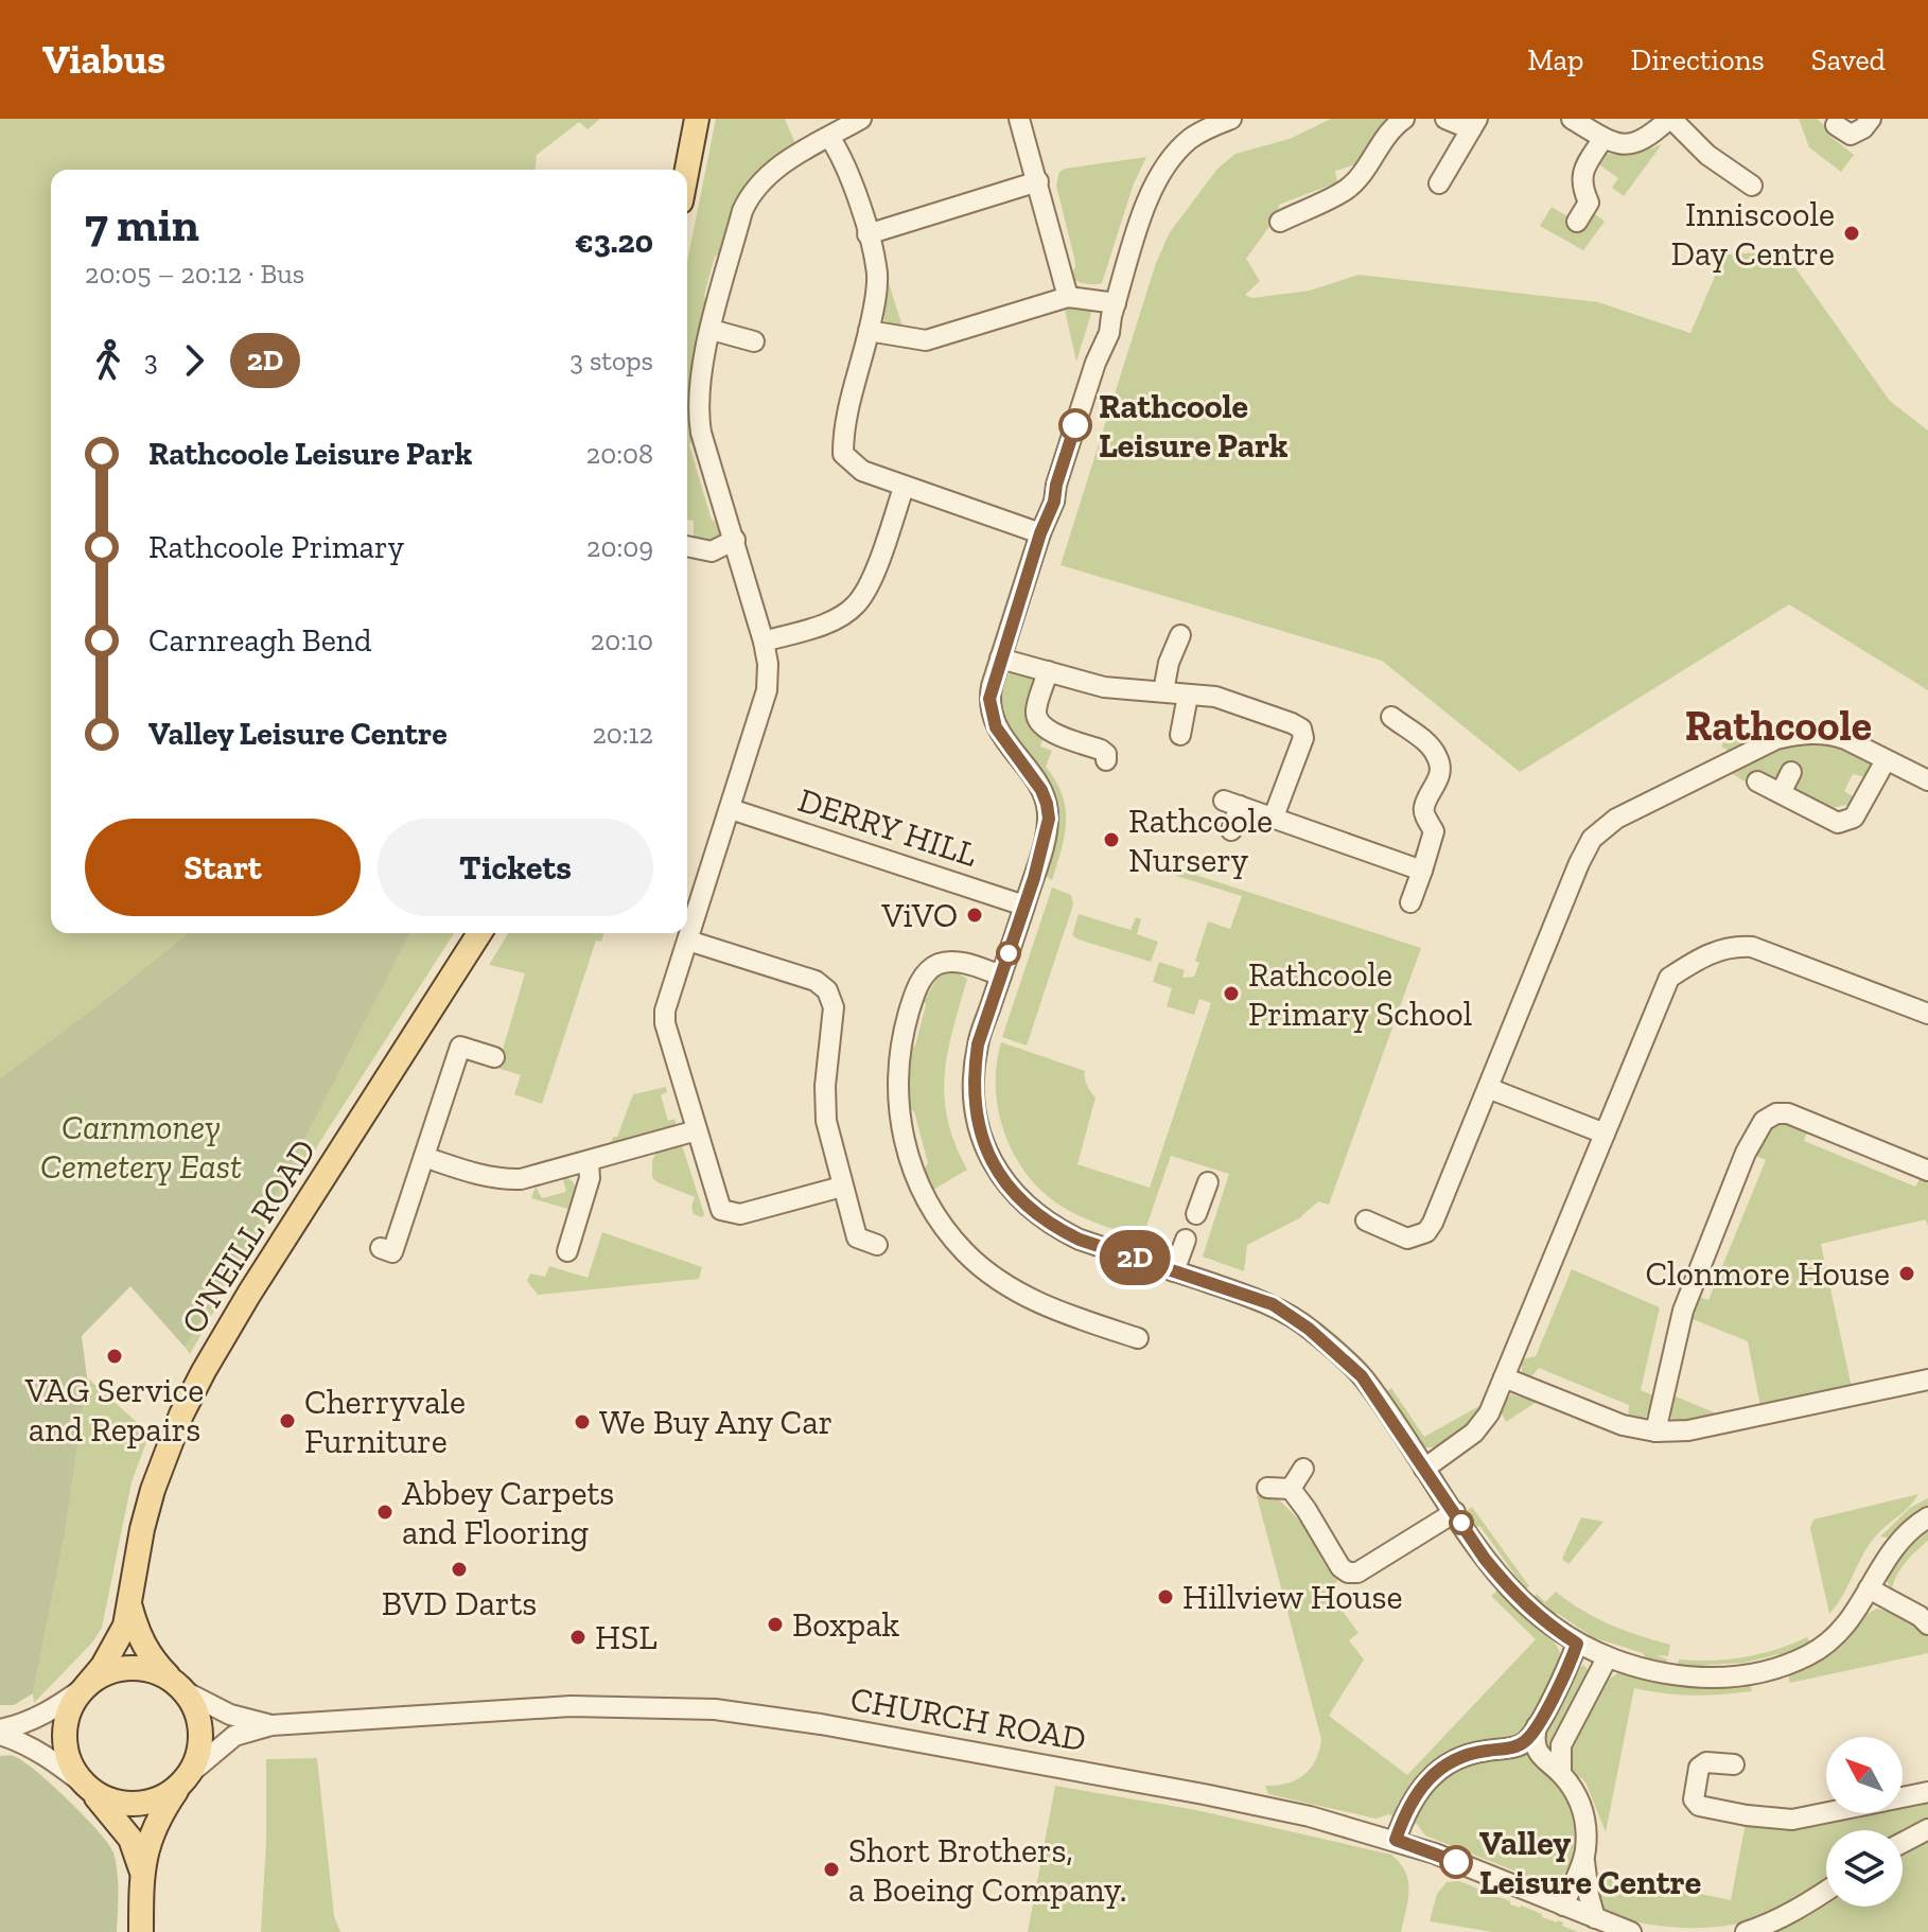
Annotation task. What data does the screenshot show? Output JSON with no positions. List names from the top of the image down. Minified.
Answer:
{"streets":{"main road":["O'NEILL ROAD"],"street":["DERRY HILL","CHURCH ROAD"]},"crossings":[["O'NEILL ROAD","CHURCH ROAD"]],"districts":["Rathcoole"],"parks":["Carnmoney Cemetery East"],"places":["Inniscoole Day Centre","Rathcoole Leisure Park","Rathcoole Nursery","ViVO","Rathcoole Primary School","Clonmore House","VAG Service and Repairs","Cherryvale Furniture","We Buy Any Car","Abbey Carpets and Flooring","BVD Darts","Hillview House","Boxpak","HSL","Valley Leisure Centre","Short Brothers, a Boeing Company."],"lines":["bus line 2D"],"north":"top left","page":{"header":"Viabus","nav":["Map","Directions","Saved"],"on_map":"2D","heading":["7 min","20:05 – 20:12 · Bus","€3.20"],"legs":["3","2D","3 stops"],"list":[{"name":"Rathcoole Leisure Park","value":"20:08"},{"name":"Rathcoole Primary","value":"20:09"},{"name":"Carnreagh Bend","value":"20:10"},{"name":"Valley Leisure Centre","value":"20:12"}],"buttons":["Start","Tickets"]}}
